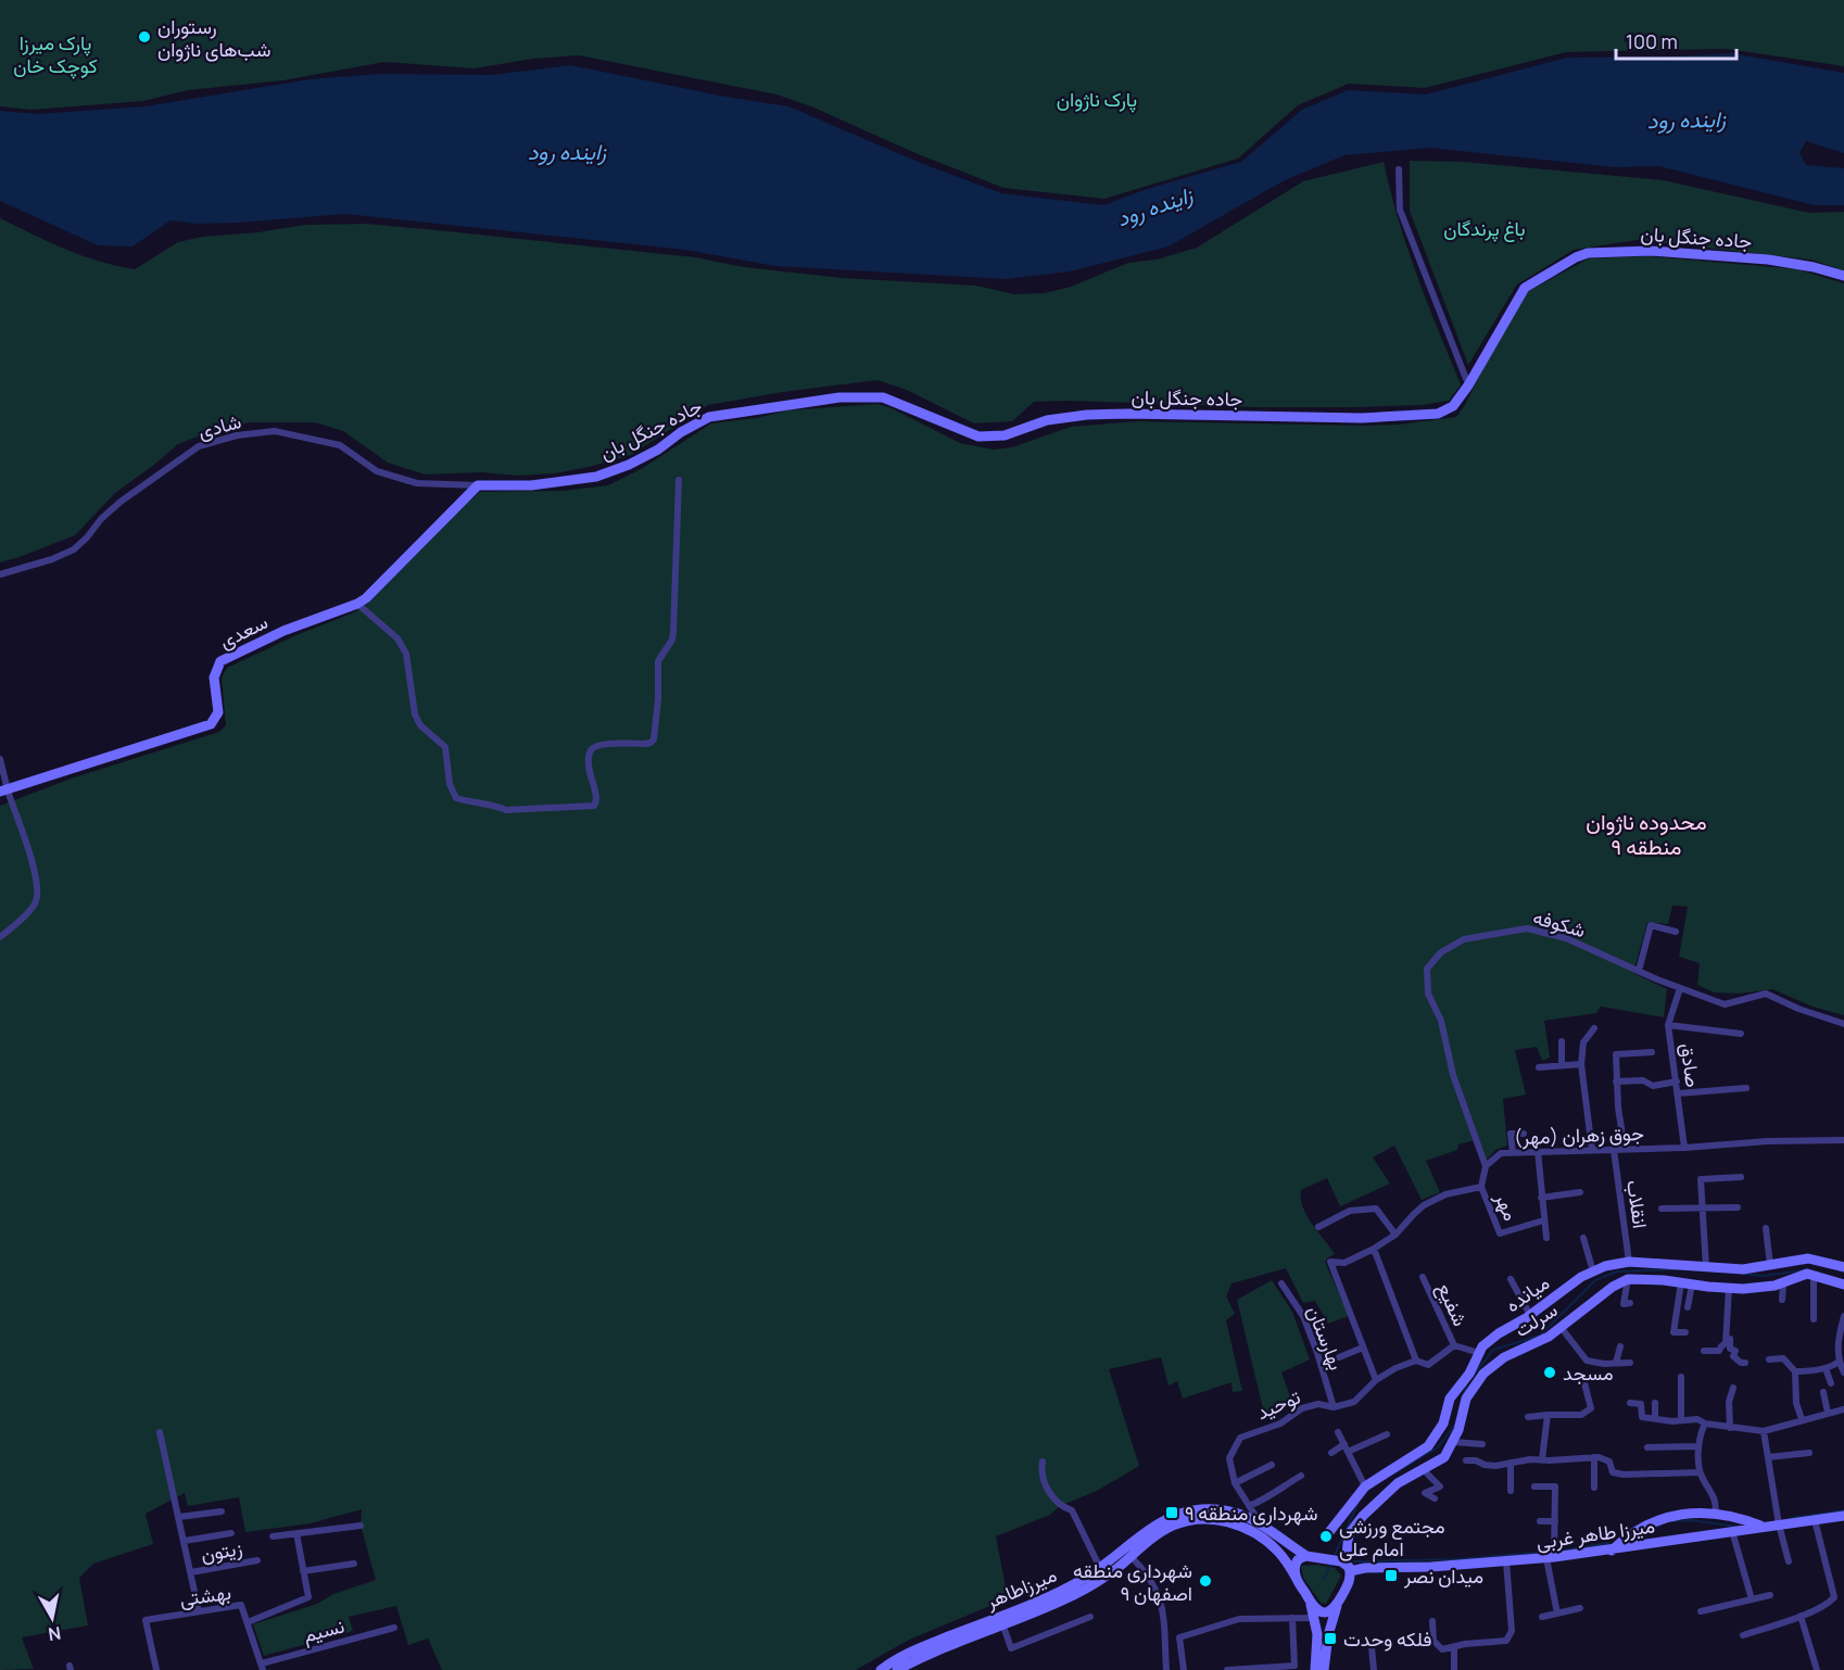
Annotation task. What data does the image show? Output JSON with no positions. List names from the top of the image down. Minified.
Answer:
{"streets":{"street":["جاده جنگل بان","شادی","سعدی","شکوفه","صادق","جوق زهران (مهر)","انقلاب","مهر","میانده","شفیع","سرلت","بهارستان","توحید","میرزا طاهر غربی","زيتون","میرزاطاهر","بهشتی","نسیم"]},"crossings":[["جاده جنگل بان","شادی"],["جاده جنگل بان","سعدی"],["شادی","سعدی"],["شکوفه","صادق"],["شکوفه","جوق زهران (مهر)"],["صادق","جوق زهران (مهر)"],["جوق زهران (مهر)","انقلاب"],["انقلاب","میانده"],["میانده","سرلت"],["شفیع","توحید"],["بهارستان","توحید"],["توحید","میرزاطاهر"],["میرزا طاهر غربی","میرزاطاهر"],["بهشتی","نسیم"]],"districts":["محدوده ناژوان منطقه ۹"],"water":["زاینده رود"],"parks":["پارک میرزا کوچک خان","پارک ناژوان","باغ پرندگان"],"places":{"other":["رستوران شب‌های ناژوان","مسجد","مجتمع ورزشی امام علی","شهرداری منطقه ۹ اصفهان"],"transit":["شهرداری منطقه ۹","میدان نصر","فلکه وحدت"]},"scale_bar":"100 m","north":"bottom"}
